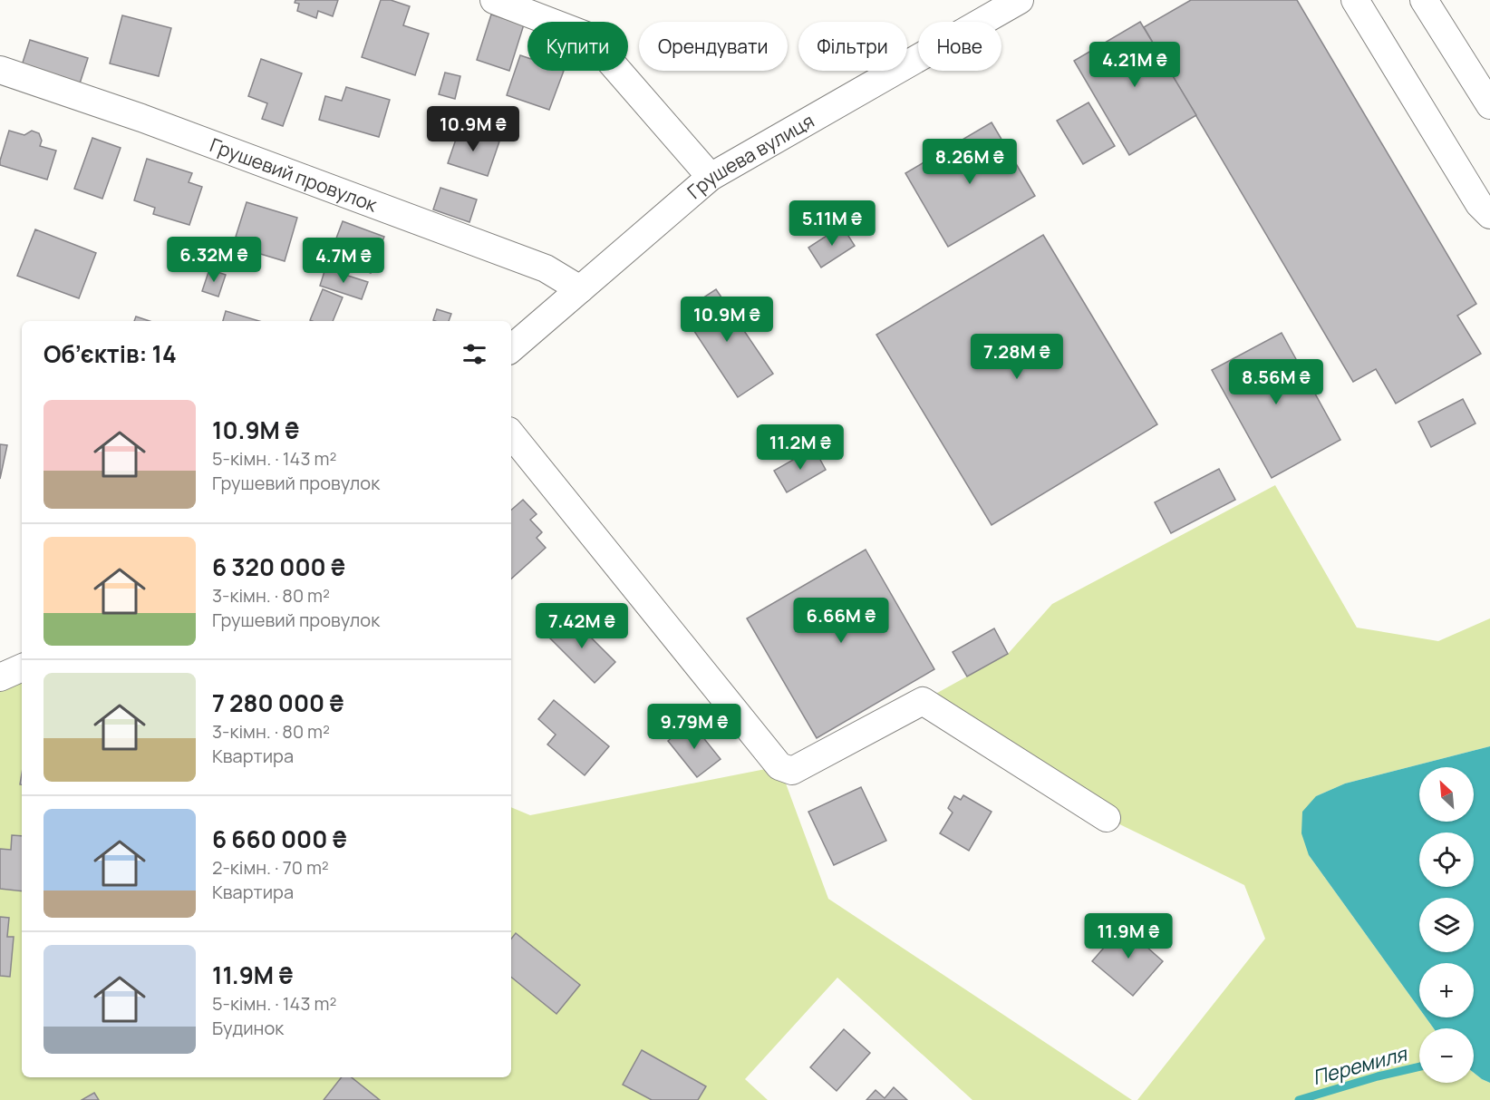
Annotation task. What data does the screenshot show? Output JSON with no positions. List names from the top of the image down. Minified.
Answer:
{"streets":{"street":["Грушева вулиця","Грушевий провулок"]},"crossings":[["Грушева вулиця","Грушевий провулок"]],"water":["Перемиля"],"north":"top left","page":{"chip":["Купити","Орендувати","Фільтри","Нове"],"price":["4.21M ₴","10.9M ₴","8.26M ₴","5.11M ₴","6.32M ₴","4.7M ₴","10.9M ₴","7.28M ₴","8.56M ₴","11.2M ₴","6.66M ₴","7.42M ₴","9.79M ₴","11.9M ₴"],"heading":"Об’єктів: 14","list":[{"name":"10.9M ₴","note":"5-кімн. · 143 m² · Грушевий провулок"},{"name":"6 320 000 ₴","note":"3-кімн. · 80 m² · Грушевий провулок"},{"name":"7 280 000 ₴","note":"3-кімн. · 80 m² · Квартира"},{"name":"6 660 000 ₴","note":"2-кімн. · 70 m² · Квартира"},{"name":"11.9M ₴","note":"5-кімн. · 143 m² · Будинок"}],"map_buttons":["+","−"]}}
